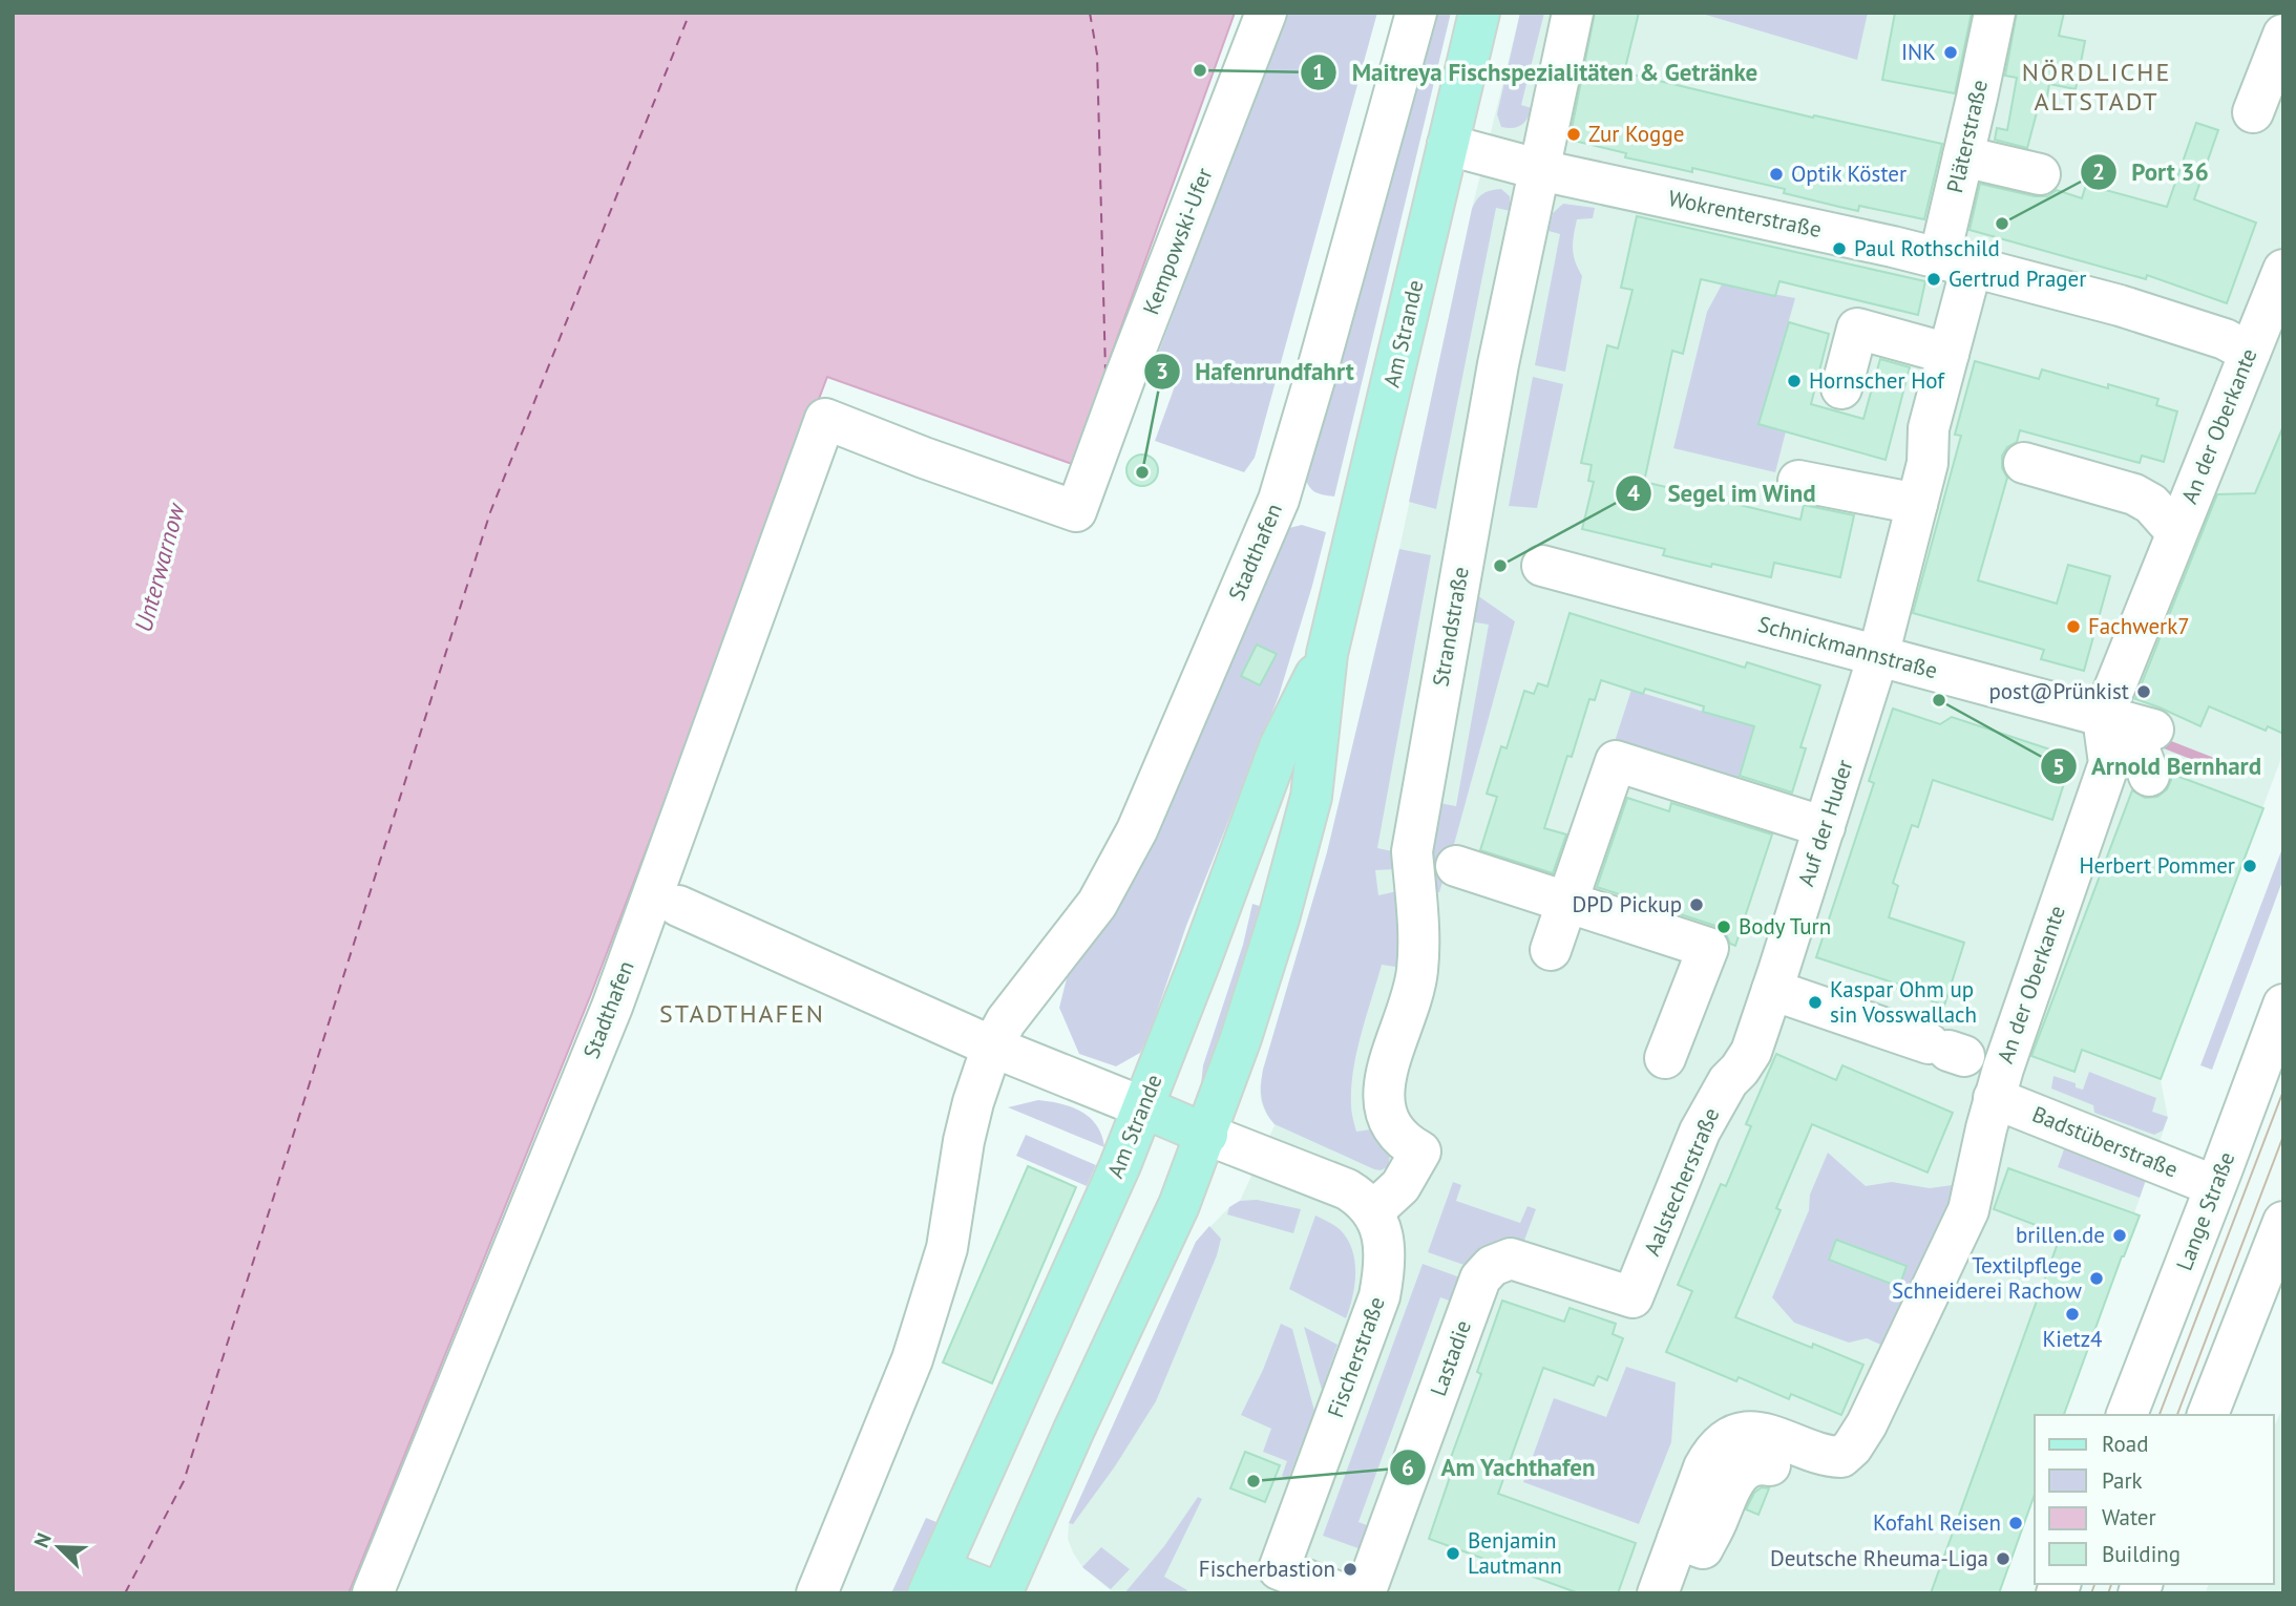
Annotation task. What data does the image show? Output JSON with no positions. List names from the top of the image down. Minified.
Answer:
{"streets":{"main road":["Am Strande"],"street":["Pläterstraße","Wokrenterstraße","Kempowski-Ufer","An der Oberkante","Stadthafen","Strandstraße","Schnickmannstraße","Auf der Huder","Badstüberstraße","Aalstecherstraße","Lange Straße","Fischerstraße","Lastadie"]},"crossings":[["Pläterstraße","Wokrenterstraße"],["Pläterstraße","Auf der Huder"],["Wokrenterstraße","Am Strande"],["Wokrenterstraße","An der Oberkante"],["Wokrenterstraße","Strandstraße"],["Kempowski-Ufer","Stadthafen"],["An der Oberkante","Schnickmannstraße"],["An der Oberkante","Badstüberstraße"],["Strandstraße","Fischerstraße"],["Schnickmannstraße","Auf der Huder"],["Auf der Huder","Badstüberstraße"],["Auf der Huder","Aalstecherstraße"],["Badstüberstraße","Aalstecherstraße"],["Badstüberstraße","Lange Straße"],["Aalstecherstraße","Lastadie"]],"districts":["NÖRDLICHE ALTSTADT","STADTHAFEN"],"water":["Unterwarnow"],"places":["INK","Maitreya Fischspezialitäten & Getränke","Zur Kogge","Optik Köster","Port 36","Paul Rothschild","Gertrud Prager","Hornscher Hof","Hafenrundfahrt","Segel im Wind","Fachwerk7","post@Prünkist","Arnold Bernhard","Herbert Pommer","DPD Pickup","Body Turn","Kaspar Ohm up sin Vosswallach","brillen.de","Textilpflege Schneiderei Rachow","Kietz4","Am Yachthafen","Kofahl Reisen","Benjamin Lautmann","Deutsche Rheuma-Liga","Fischerbastion"],"legend":["Road","Park","Water","Building"],"north":"top left"}
